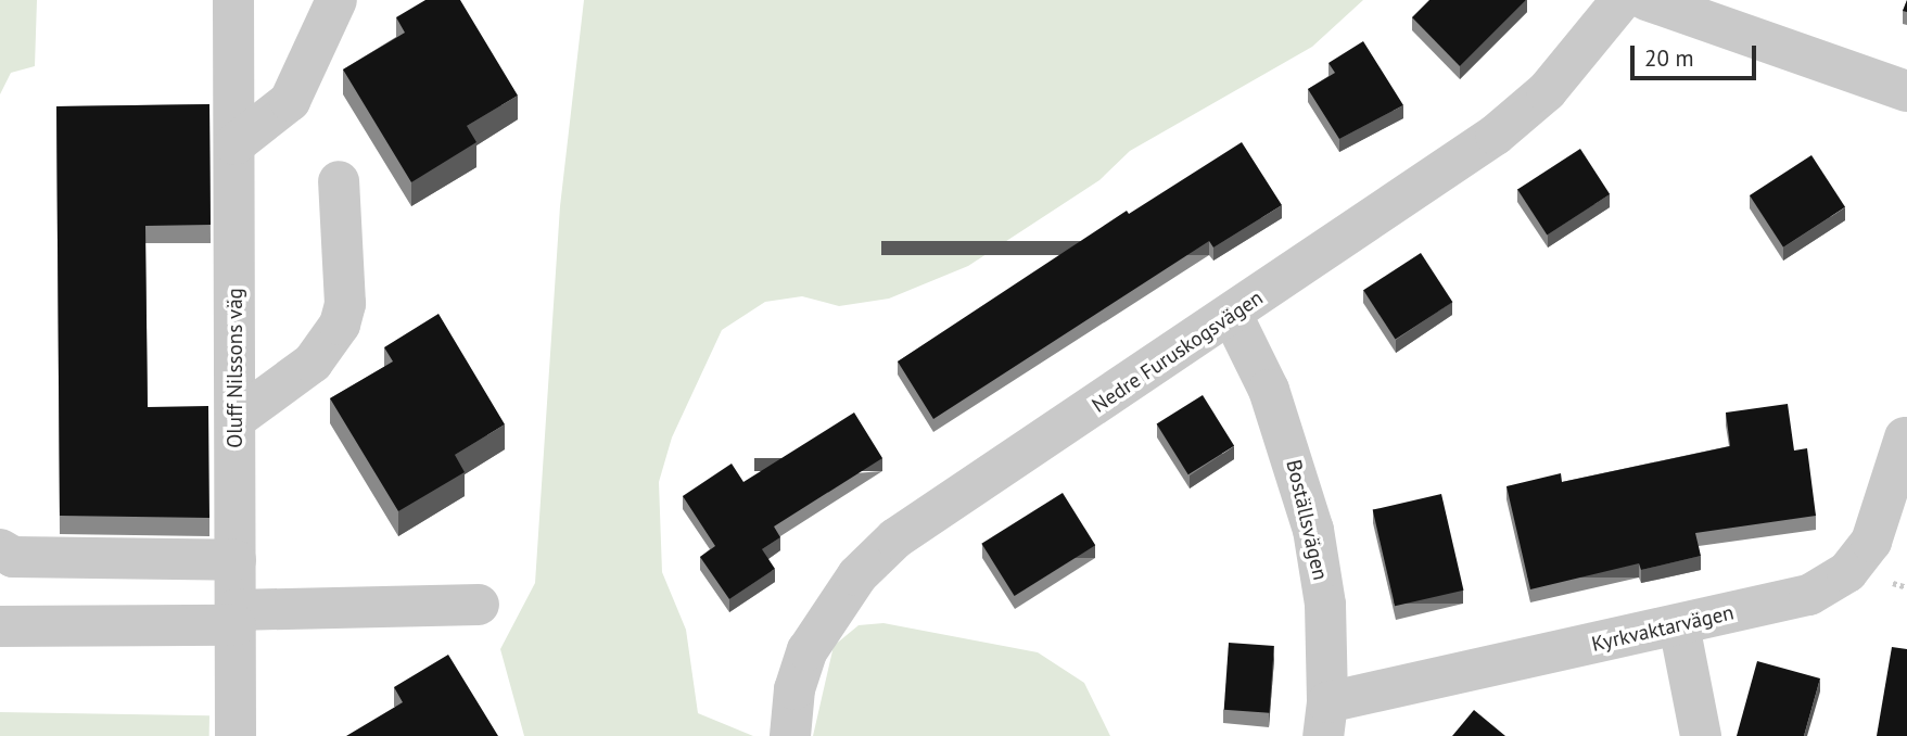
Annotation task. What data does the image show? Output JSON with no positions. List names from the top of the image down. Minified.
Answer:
{"streets":{"street":["Nedre Furuskogsvägen","Oluff Nilssons väg","Boställsvägen","Kyrkvaktarvägen"]},"crossings":[["Nedre Furuskogsvägen","Boställsvägen"],["Boställsvägen","Kyrkvaktarvägen"]],"scale_bar":"20 m"}
